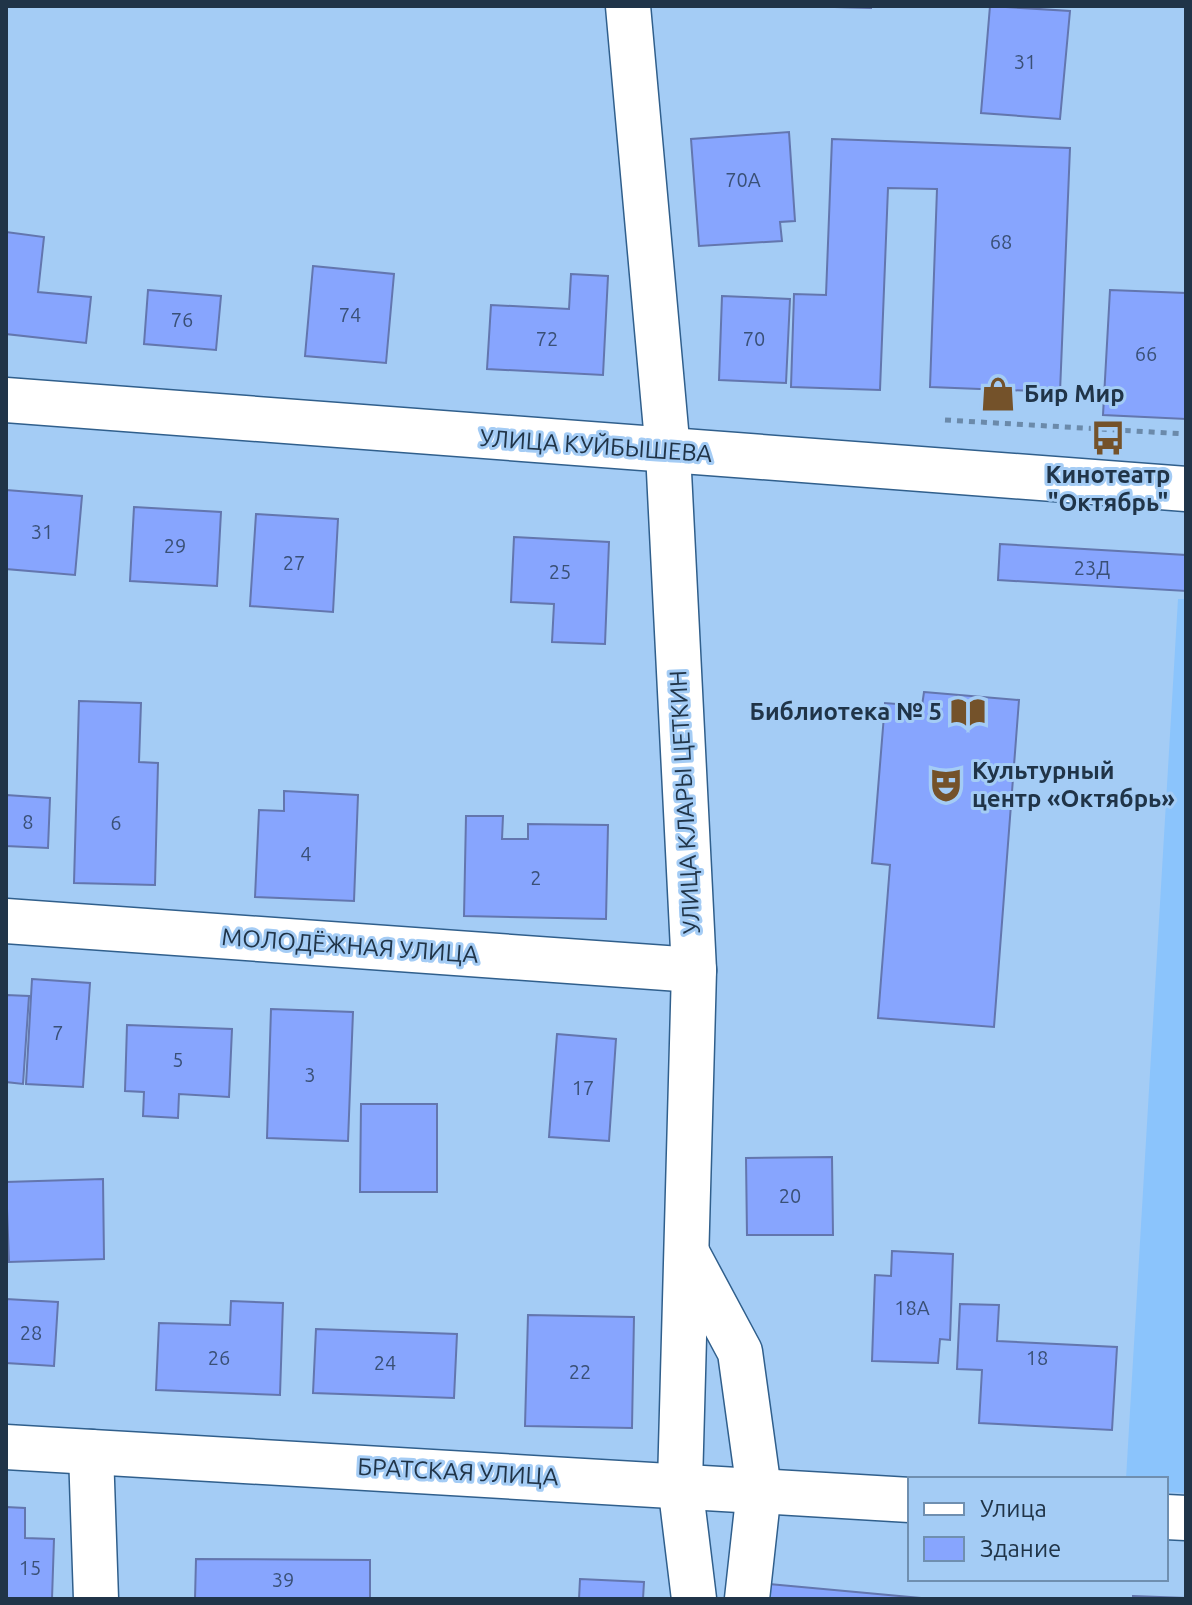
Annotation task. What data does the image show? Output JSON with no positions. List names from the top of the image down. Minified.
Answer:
{"streets":{"street":["УЛИЦА КУЙБЫШЕВА","УЛИЦА КЛАРЫ ЦЕТКИН","МОЛОДЁЖНАЯ УЛИЦА","БРАТСКАЯ УЛИЦА"]},"crossings":[["УЛИЦА КУЙБЫШЕВА","УЛИЦА КЛАРЫ ЦЕТКИН"],["УЛИЦА КЛАРЫ ЦЕТКИН","МОЛОДЁЖНАЯ УЛИЦА"],["УЛИЦА КЛАРЫ ЦЕТКИН","БРАТСКАЯ УЛИЦА"]],"places":{"shop":["Бир Мир"],"bus stop":["Кинотеатр \"Октябрь\""],"library":["Библиотека № 5"],"theatre":["Культурный центр «Октябрь»"]},"house_numbers":["31","70А","68","74","76","72","70","66","31","29","27","23Д","25","8","6","4","2","7","5","3","17","20","18А","28","26","18","24","22","15","39"],"legend":["Улица","Здание"]}
